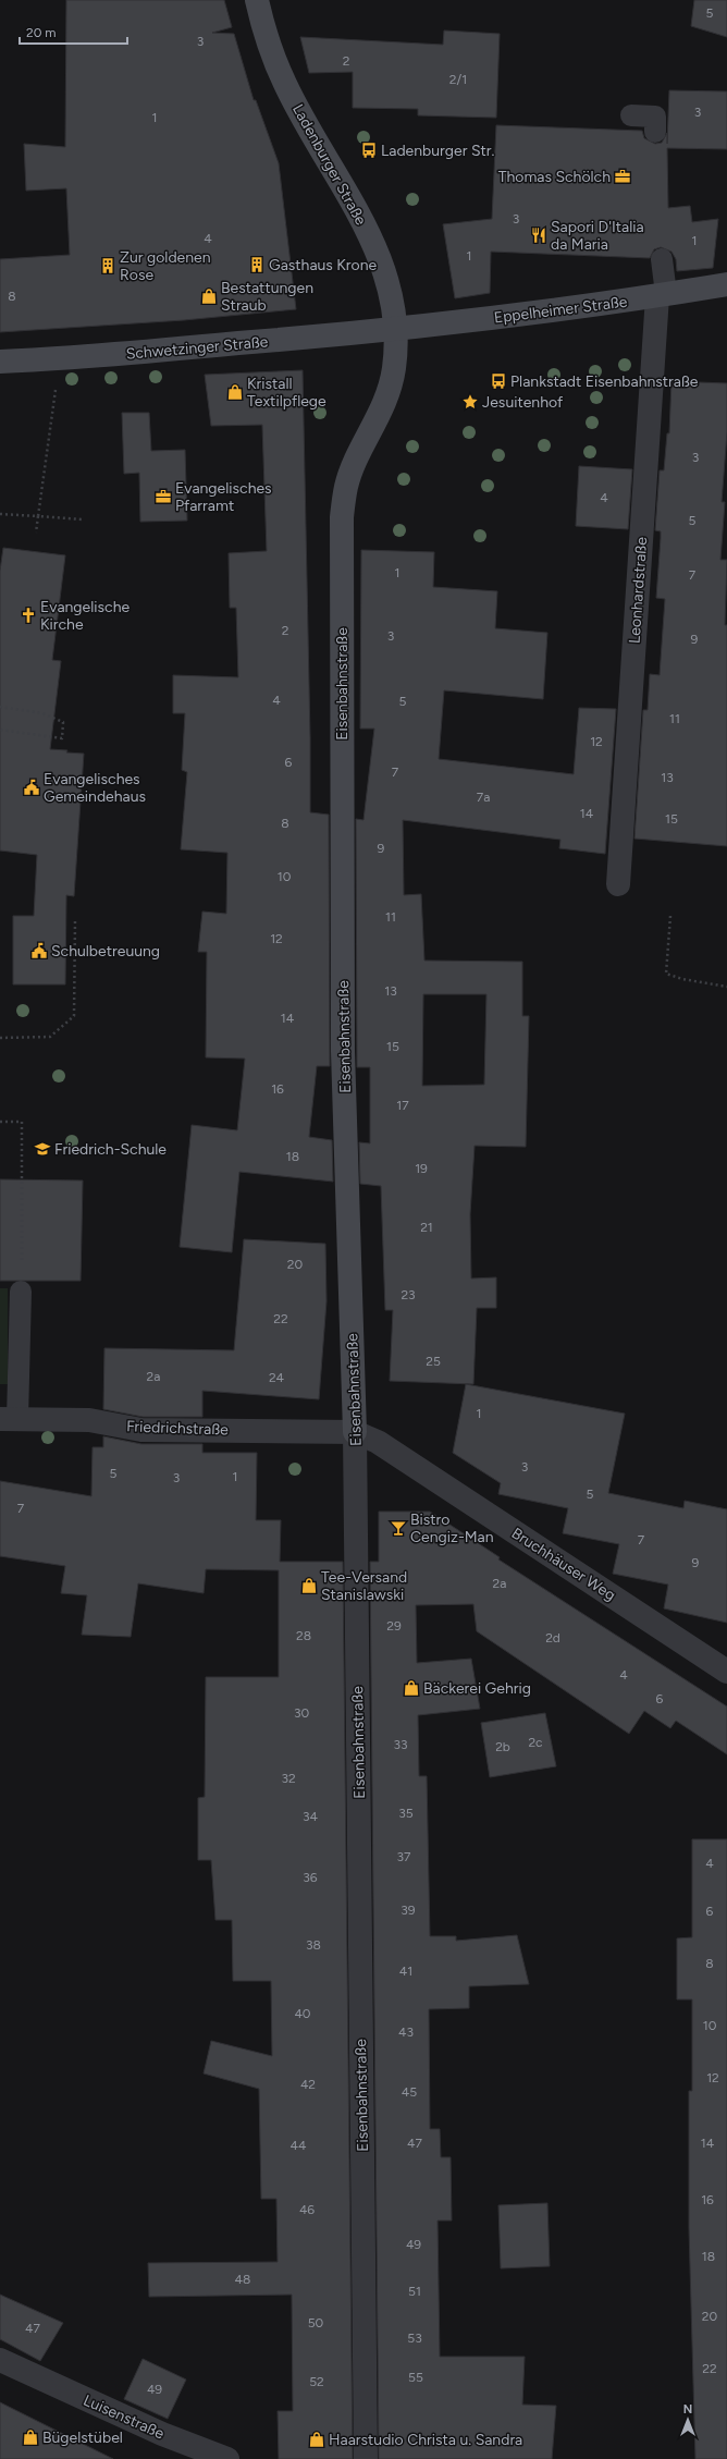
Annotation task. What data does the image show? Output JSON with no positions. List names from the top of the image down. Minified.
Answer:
{"streets":{"street":["Ladenburger Straße","Eppelheimer Straße","Schwetzinger Straße","Leonhardstraße","Eisenbahnstraße","Friedrichstraße","Bruchhäuser Weg","Luisenstraße"]},"crossings":[["Ladenburger Straße","Eppelheimer Straße"],["Ladenburger Straße","Schwetzinger Straße"],["Ladenburger Straße","Eisenbahnstraße"],["Eppelheimer Straße","Schwetzinger Straße"],["Eppelheimer Straße","Leonhardstraße"],["Eppelheimer Straße","Eisenbahnstraße"],["Schwetzinger Straße","Eisenbahnstraße"],["Eisenbahnstraße","Friedrichstraße"],["Eisenbahnstraße","Bruchhäuser Weg"],["Friedrichstraße","Bruchhäuser Weg"]],"places":{"bus stop":["Ladenburger Str.","Plankstadt Eisenbahnstraße"],"office":["Thomas Schölch","Evangelisches Pfarramt"],"restaurant":["Sapori D'Italia da Maria"],"building":["Gasthaus Krone","Zur goldenen Rose"],"shop":["Bestattungen Straub","Kristall Textilpflege","Tee-Versand Stanislawski","Bäckerei Gehrig","Bügelstübel","Haarstudio Christa u. Sandra"],"place":["Jesuitenhof"],"church":["Evangelische Kirche"],"public building":["Evangelisches Gemeindehaus","Schulbetreuung"],"school or university":["Friedrich-Schule"],"bar":["Bistro Cengiz-Man"]},"house_numbers":["5","3","2","2/1","3","1","3","4","1","1","8","3","4","5","1","7","2","3","9","4","5","11","12","6","7","13","7a","14","15","8","9","10","11","12","13","14","15","16","17","18","19","21","20","23","22","25","2a","24","1","3","5","1","3","5","7","7","9","2a","29","28","2d","4","6","30","2c","33","2b","32","35","34","37","4","36","39","6","38","8","41","40","10","43","12","42","45","47","14","44","16","46","49","18","48","51","20","50","47","53","22","55","52","49"],"scale_bar":"20 m","north":"top"}
